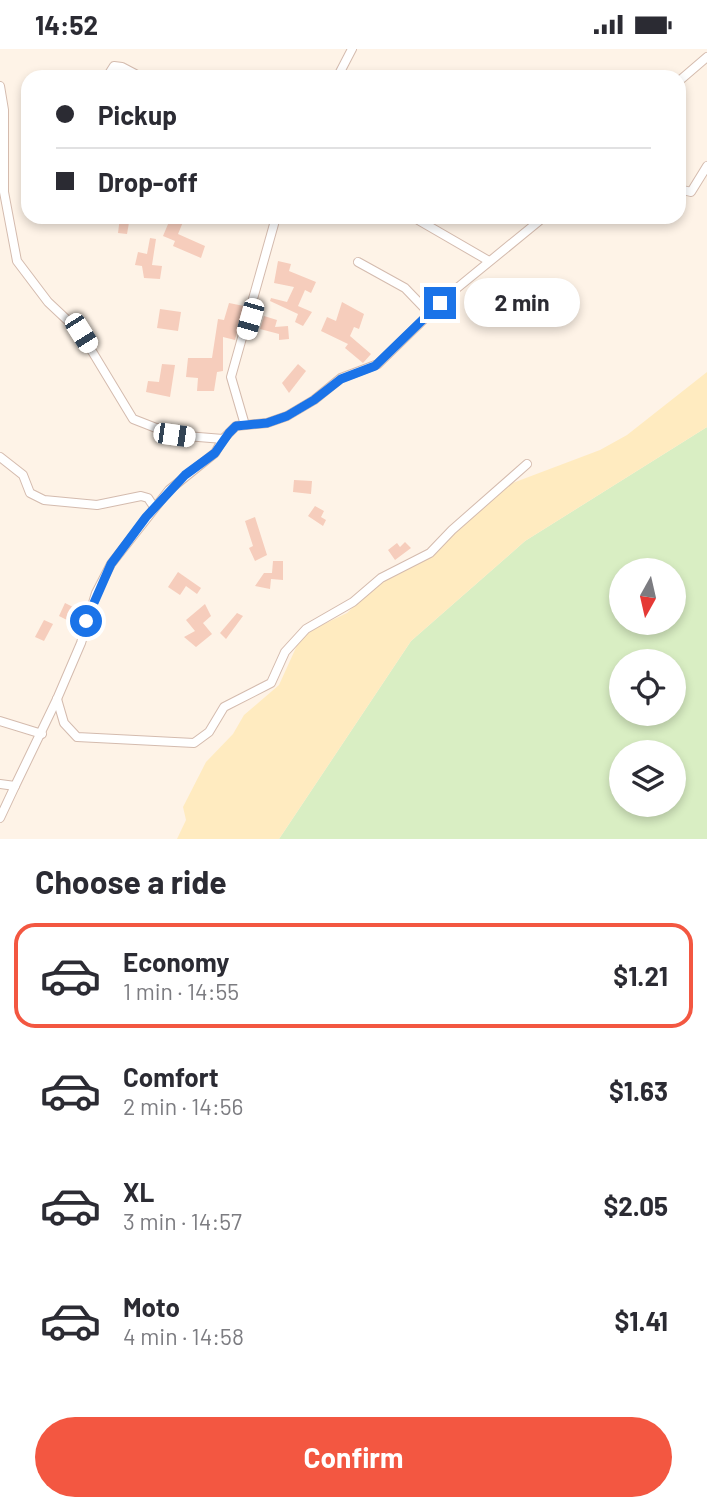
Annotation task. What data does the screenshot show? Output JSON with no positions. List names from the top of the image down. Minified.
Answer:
{"north":"bottom","page":{"status":"14:52","banner":["Pickup","Drop-off"],"bubble":"2 min","heading":"Choose a ride","list":[{"name":"Economy","note":"1 min · 14:55","value":"$1.21"},{"name":"Comfort","note":"2 min · 14:56","value":"$1.63"},{"name":"XL","note":"3 min · 14:57","value":"$2.05"},{"name":"Moto","note":"4 min · 14:58","value":"$1.41"}],"buttons":"Confirm"}}
